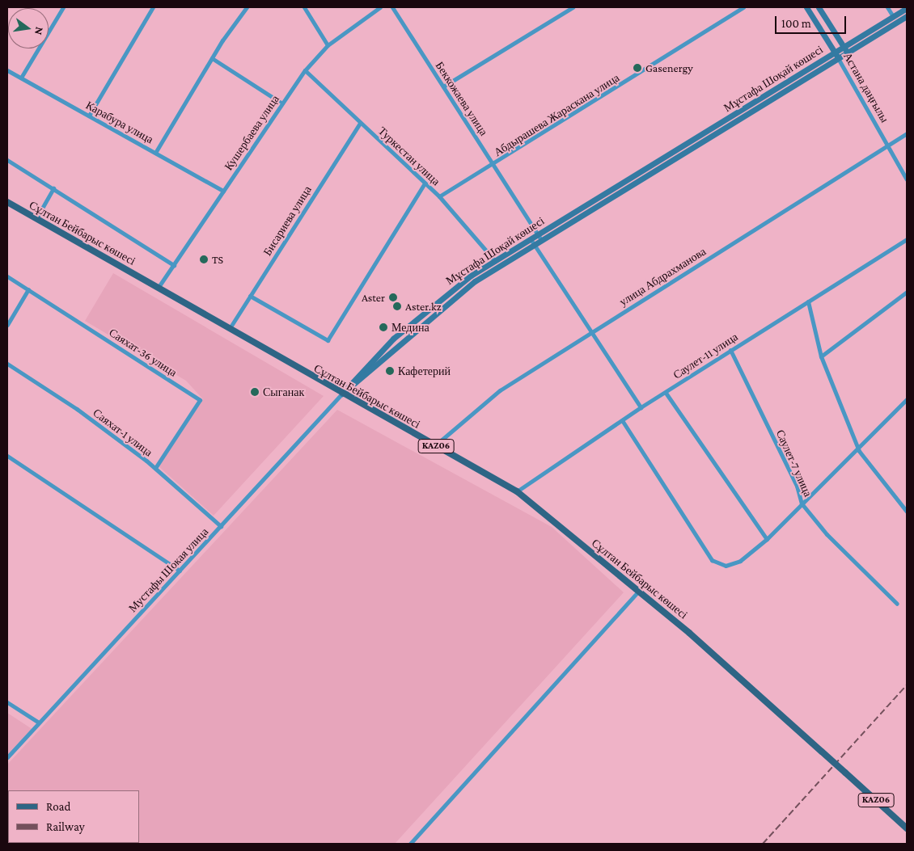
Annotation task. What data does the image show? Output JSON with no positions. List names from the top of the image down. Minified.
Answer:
{"streets":{"main road":["Сұлтан Бейбарыс көшесі","KAZ06"],"street":["Мұстафа Шоқай көшесі","Астана даңғылы","Беккожаева улица","Абдырашева Жараскана улица","Карабура улица","Кушербаева улица","Туркестан улица","Бисариева улица","улица Абдрахманова","Саяхат-36 улица","Саулет-11 улица","Саяхат-1 улица","Саулет-7 улица","Мустафы Шокая улица"]},"crossings":[["Мұстафа Шоқай көшесі","Астана даңғылы"],["Мұстафа Шоқай көшесі","Беккожаева улица"],["Мұстафа Шоқай көшесі","Туркестан улица"],["Мұстафа Шоқай көшесі","Сұлтан Бейбарыс көшесі"],["Мұстафа Шоқай көшесі","Мустафы Шокая улица"],["Астана даңғылы","улица Абдрахманова"],["Беккожаева улица","Абдырашева Жараскана улица"],["Абдырашева Жараскана улица","Туркестан улица"],["Карабура улица","Кушербаева улица"],["Кушербаева улица","Туркестан улица"],["Кушербаева улица","Сұлтан Бейбарыс көшесі"],["Туркестан улица","Бисариева улица"],["Бисариева улица","Сұлтан Бейбарыс көшесі"],["Сұлтан Бейбарыс көшесі","улица Абдрахманова"],["Сұлтан Бейбарыс көшесі","Саулет-11 улица"],["Сұлтан Бейбарыс көшесі","Мустафы Шокая улица"],["Саяхат-36 улица","Саяхат-1 улица"],["Саулет-11 улица","Саулет-7 улица"],["Саяхат-1 улица","Мустафы Шокая улица"]],"places":["Gasenergy","TS","Aster","Aster.kz","Медина","Кафетерий","Сыганак"],"legend":["Road","Railway"],"scale_bar":"100 m","north":"right"}
